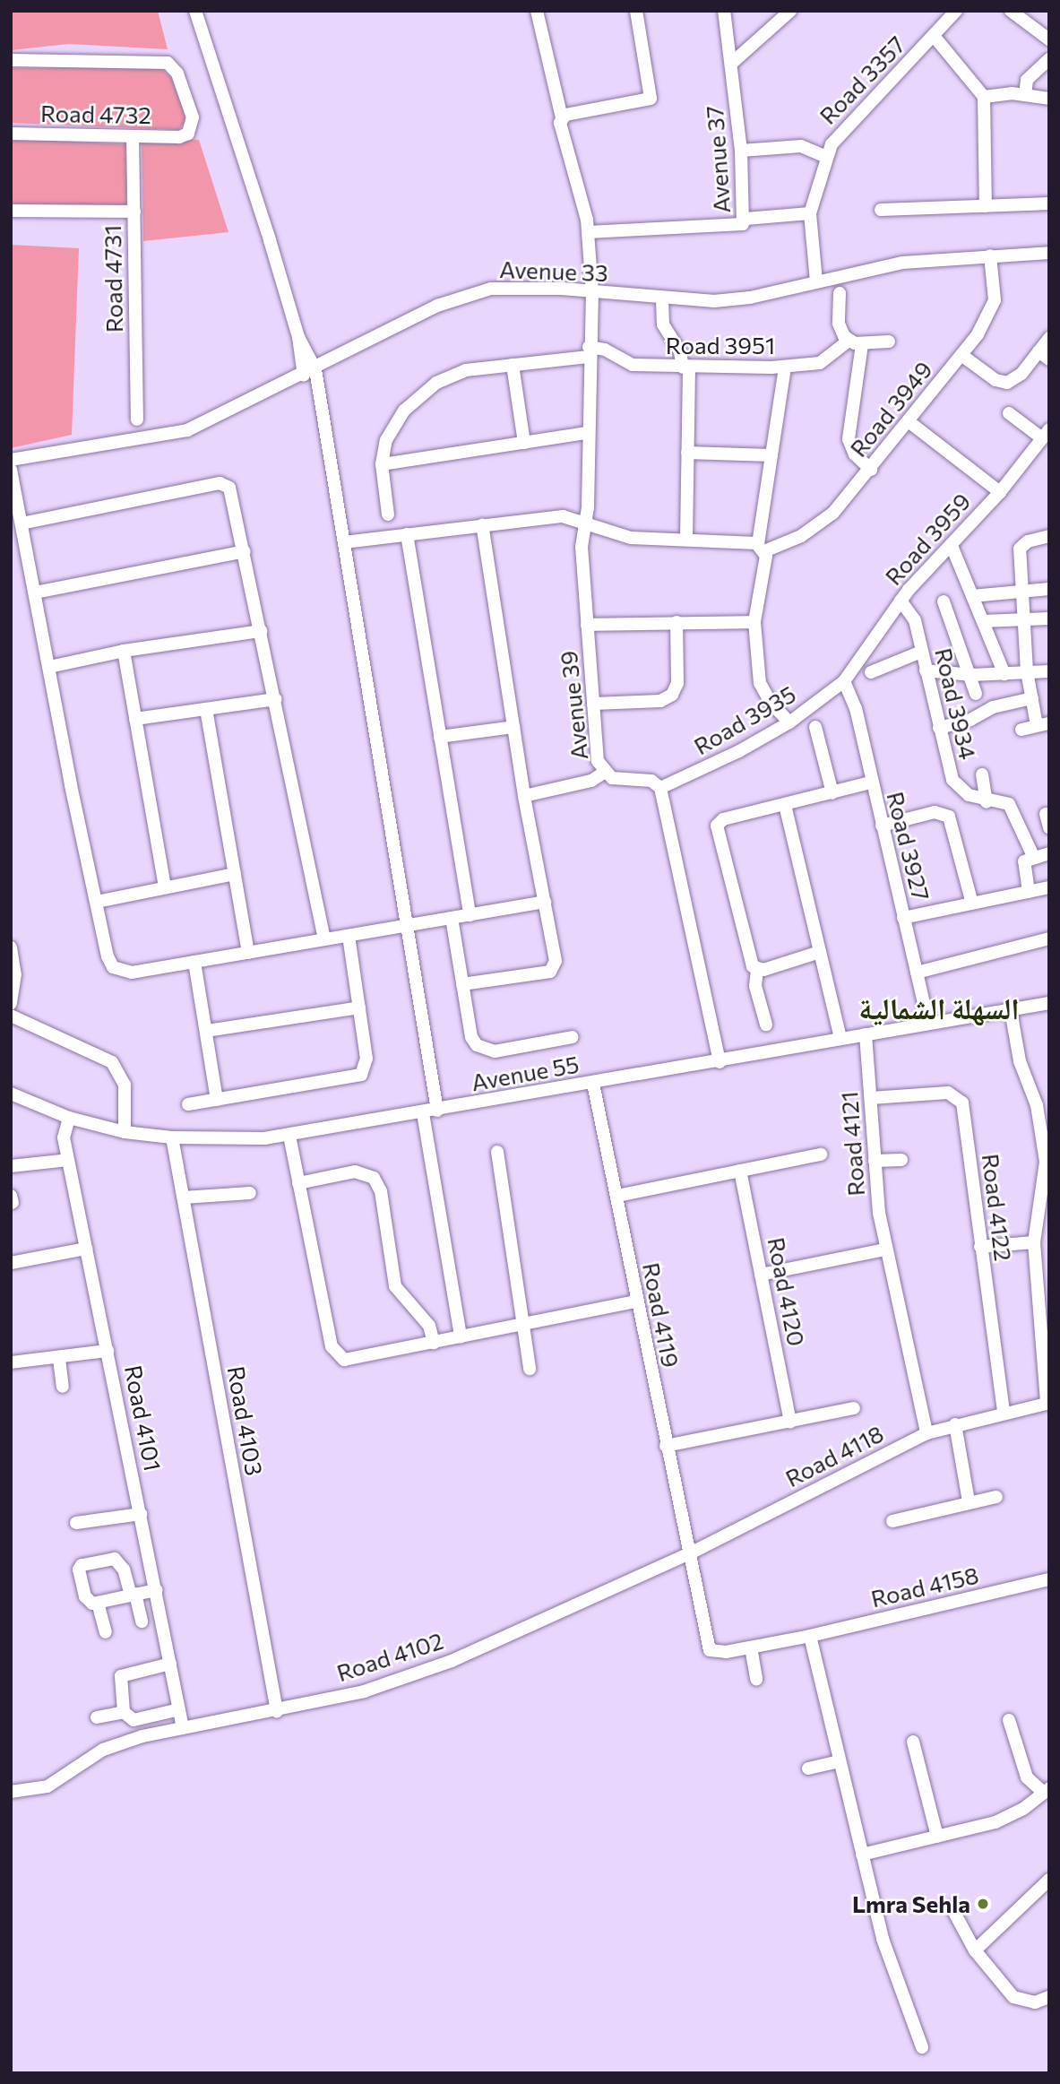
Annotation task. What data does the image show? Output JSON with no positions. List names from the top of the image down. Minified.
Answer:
{"streets":{"street":["Road 3357","Road 4732","Avenue 37","Avenue 33","Road 4731","Road 3951","Road 3949","Road 3959","Road 3934","Avenue 39","Road 3935","Road 3927","Avenue 55","Road 4121","Road 4122","Road 4120","Road 4119","Road 4101","Road 4103","Road 4118","Road 4158","Road 4102"]},"crossings":[["Road 3357","Avenue 37"],["Road 3357","Avenue 33"],["Road 4732","Road 4731"],["Avenue 37","Avenue 39"],["Avenue 33","Road 3949"],["Avenue 33","Avenue 39"],["Road 3951","Avenue 39"],["Road 3949","Avenue 39"],["Road 3959","Road 3934"],["Road 3959","Road 3935"],["Road 3959","Road 3927"],["Avenue 39","Road 3935"],["Road 3935","Road 3927"],["Road 3927","Avenue 55"],["Avenue 55","Road 4121"],["Avenue 55","Road 4119"],["Avenue 55","Road 4101"],["Avenue 55","Road 4103"],["Road 4121","Road 4122"],["Road 4121","Road 4118"],["Road 4122","Road 4118"],["Road 4119","Road 4118"],["Road 4119","Road 4158"],["Road 4119","Road 4102"],["Road 4101","Road 4102"],["Road 4103","Road 4102"],["Road 4118","Road 4158"],["Road 4118","Road 4102"],["Road 4158","Road 4102"]],"districts":["السهلة الشمالية"],"places":["Lmra Sehla"]}
